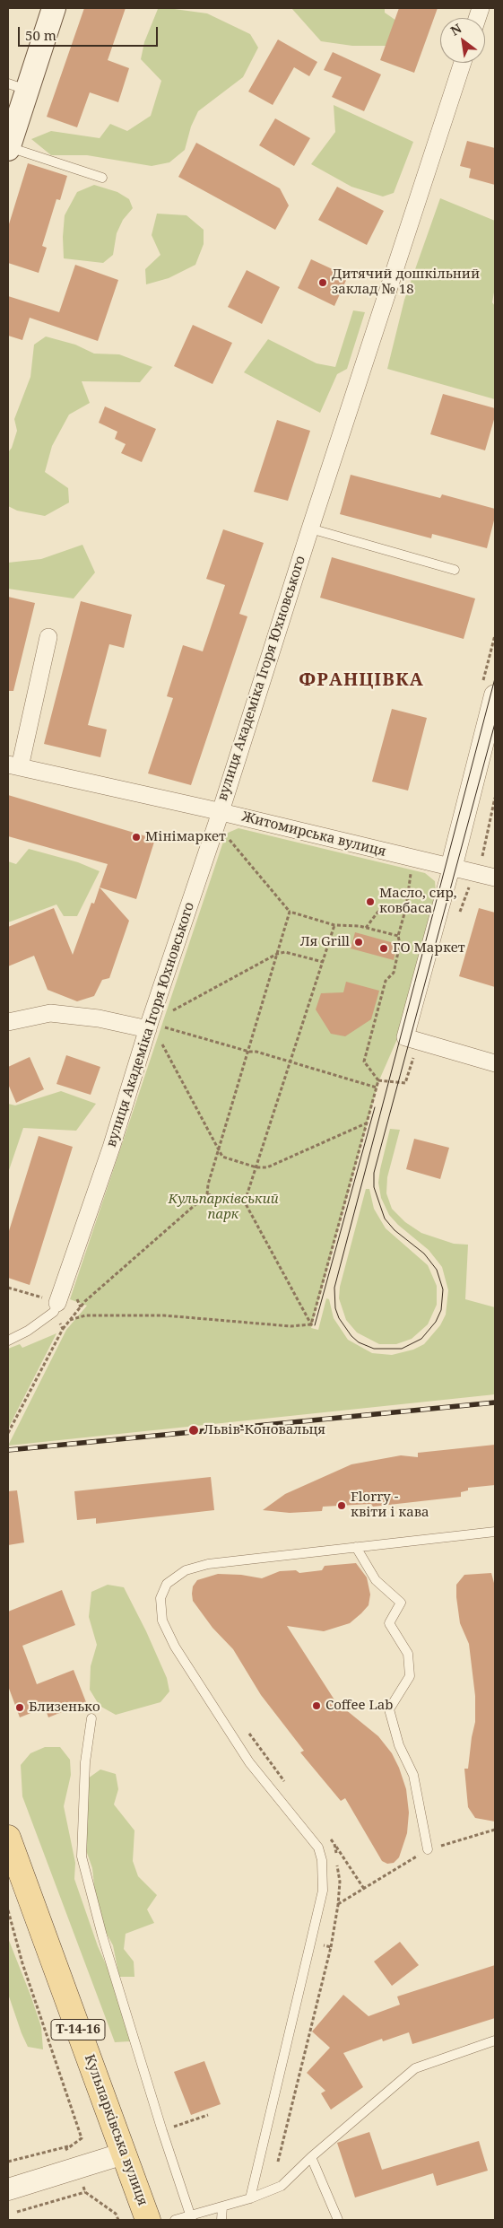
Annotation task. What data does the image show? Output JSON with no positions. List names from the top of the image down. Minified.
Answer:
{"streets":{"main road":["Т-14-16","Кульпарківська вулиця"],"street":["вулиця Академіка Ігоря Юхновського","Житомирська вулиця"]},"crossings":[["вулиця Академіка Ігоря Юхновського","Житомирська вулиця"]],"districts":["ФРАНЦІВКА"],"parks":["Кульпарківський парк"],"places":["Дитячий дошкільний заклад № 18","Мінімаркет","Масло, сир, ковбаса","Ля Grill","ГО Маркет","Львів-Коновальця","Florry - квіти і кава","Coffee Lab","Близенько"],"scale_bar":"50 m","north":"top left"}
